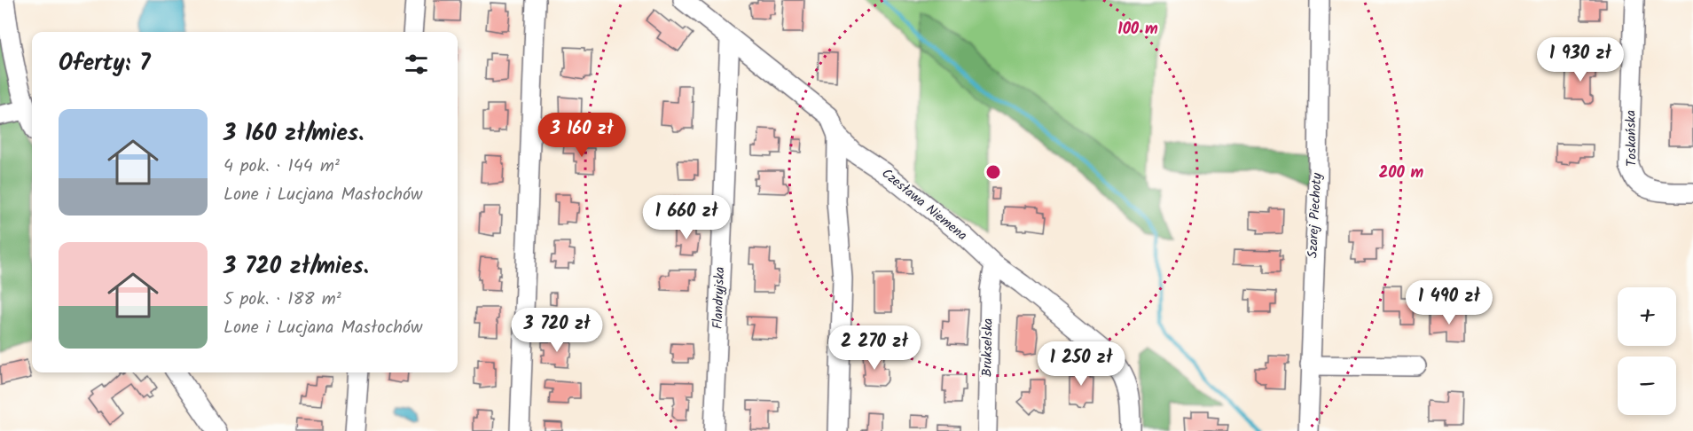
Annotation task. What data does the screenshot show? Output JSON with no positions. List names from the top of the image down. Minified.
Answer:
{"streets":{"street":["Toskańska","Czesława Niemena","Szarej Piechoty","Flandryjska","Brukselska"]},"crossings":[["Czesława Niemena","Flandryjska"],["Czesława Niemena","Brukselska"]],"page":{"heading":"Oferty: 7","price":["1 930 zł","3 160 zł","1 660 zł","1 490 zł","3 720 zł","2 270 zł","1 250 zł"],"list":[{"name":"3 160 zł/mies.","note":"4 pok. · 144 m² · Lone i Lucjana Masłochów"},{"name":"3 720 zł/mies.","note":"5 pok. · 188 m² · Lone i Lucjana Masłochów"}],"map_buttons":["+","−"]},"rings":["100 m","200 m"]}
